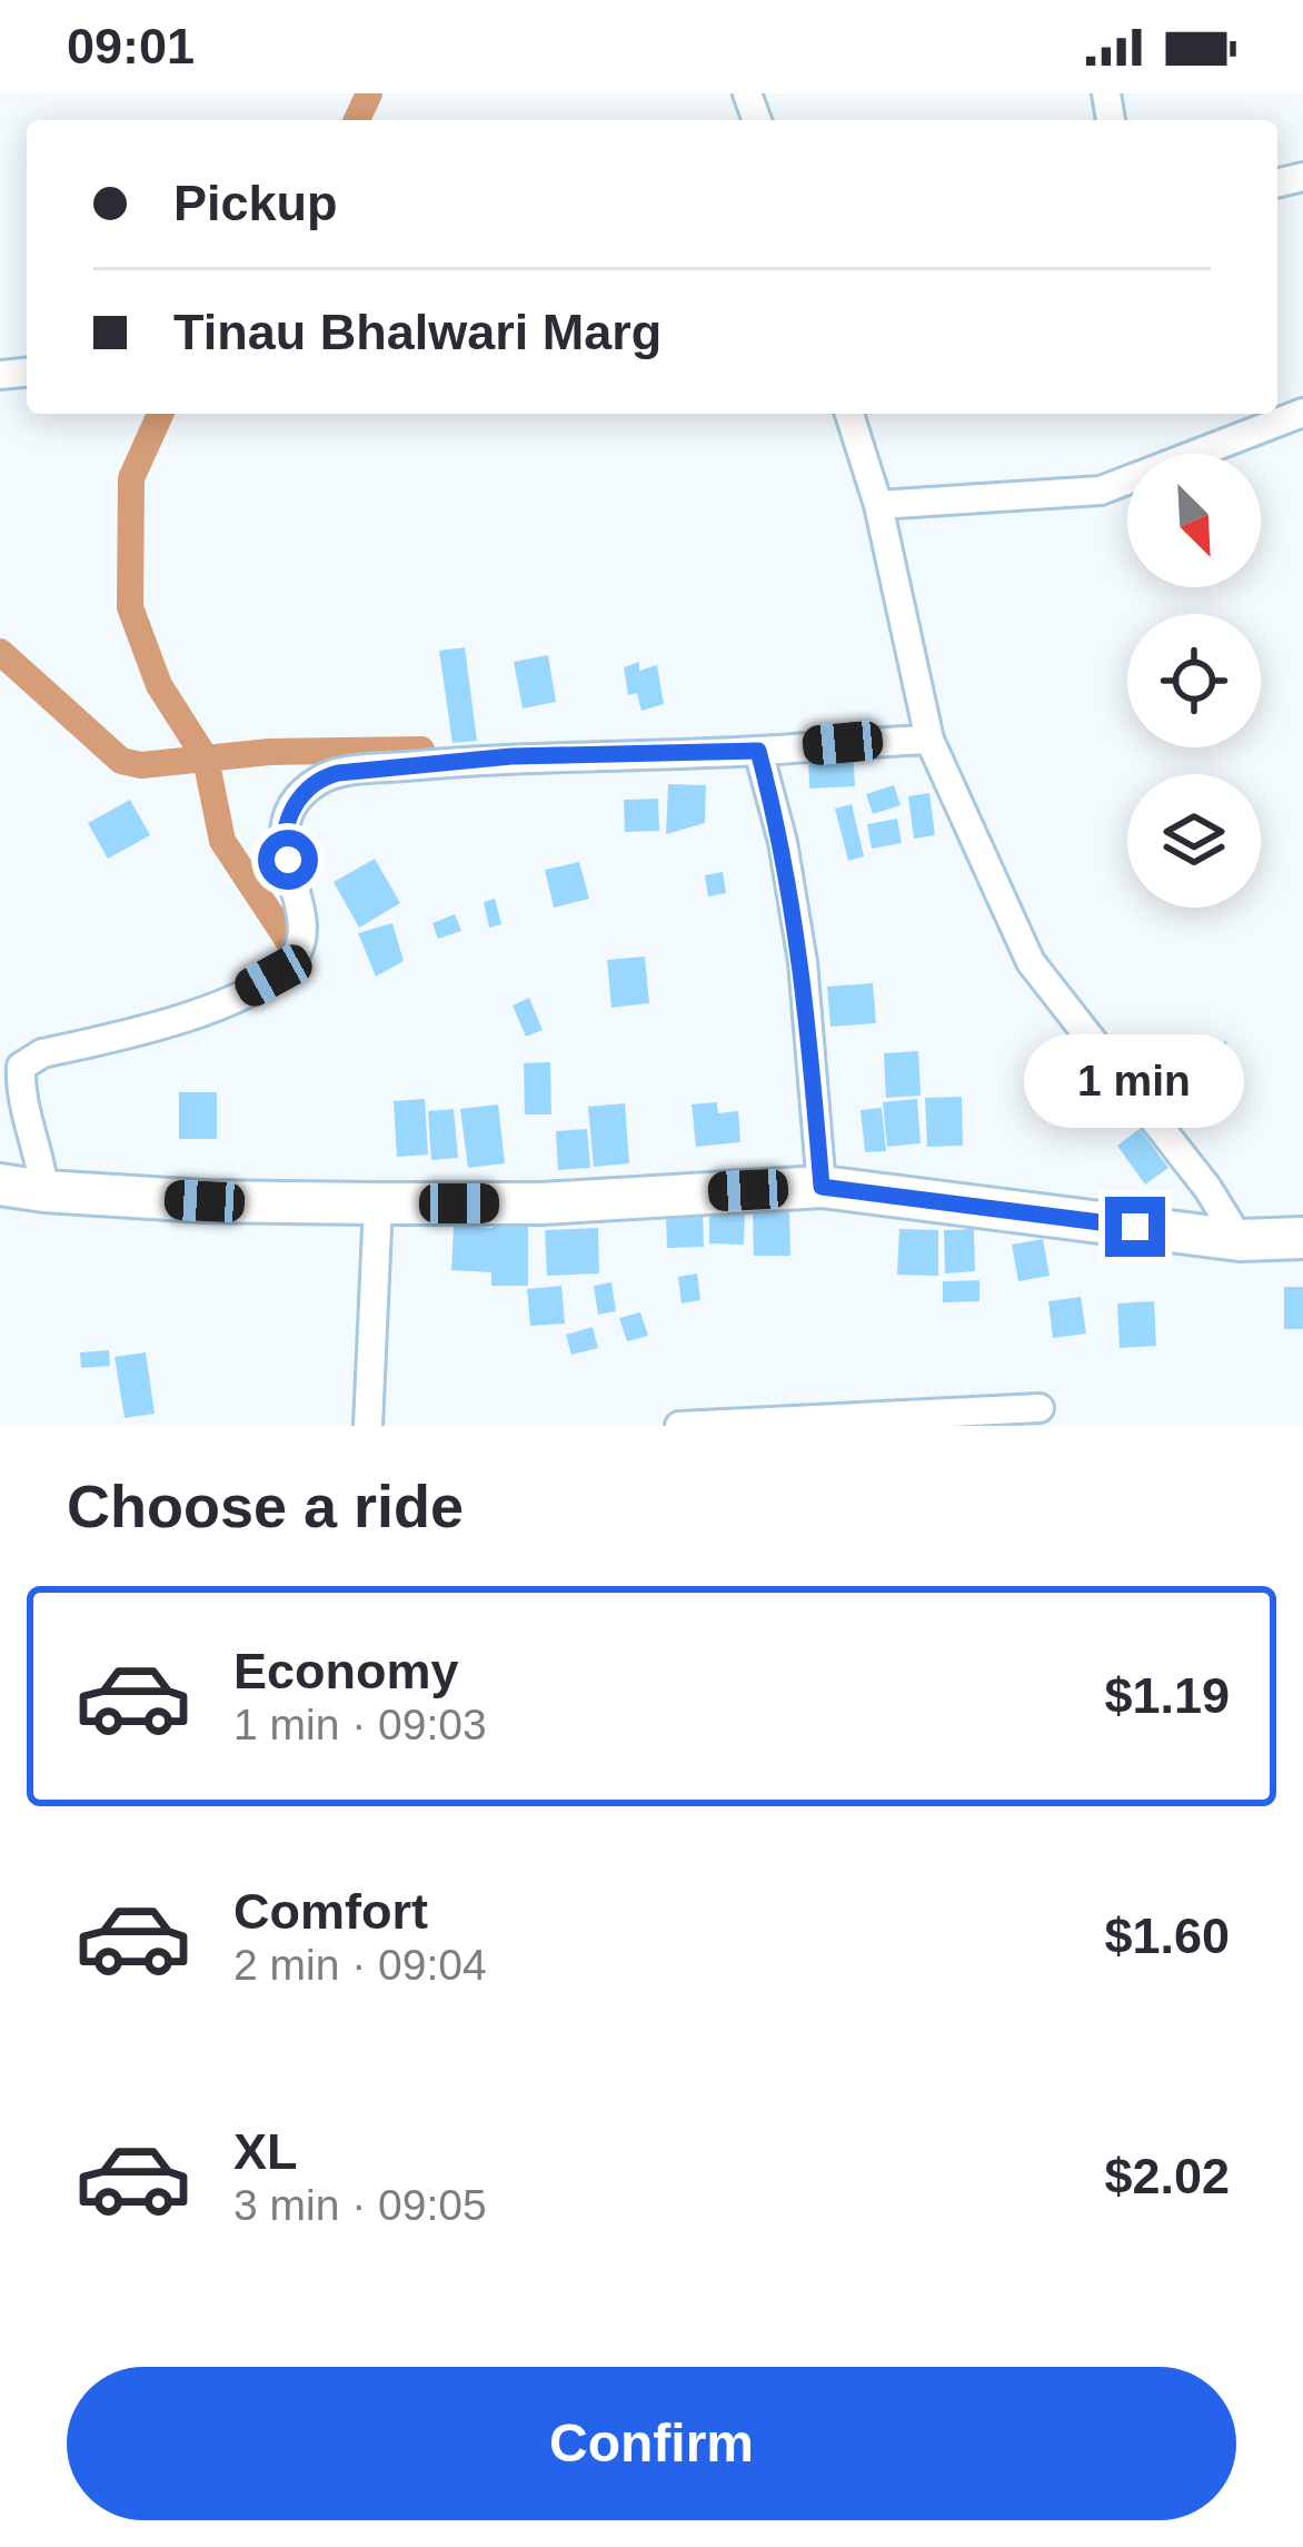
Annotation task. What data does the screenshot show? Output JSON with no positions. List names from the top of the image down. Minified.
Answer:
{"north":"bottom right","page":{"status":"09:01","banner":["Pickup","Tinau Bhalwari Marg"],"bubble":"1 min","heading":"Choose a ride","list":[{"name":"Economy","note":"1 min · 09:03","value":"$1.19"},{"name":"Comfort","note":"2 min · 09:04","value":"$1.60"},{"name":"XL","note":"3 min · 09:05","value":"$2.02"}],"buttons":"Confirm"}}
